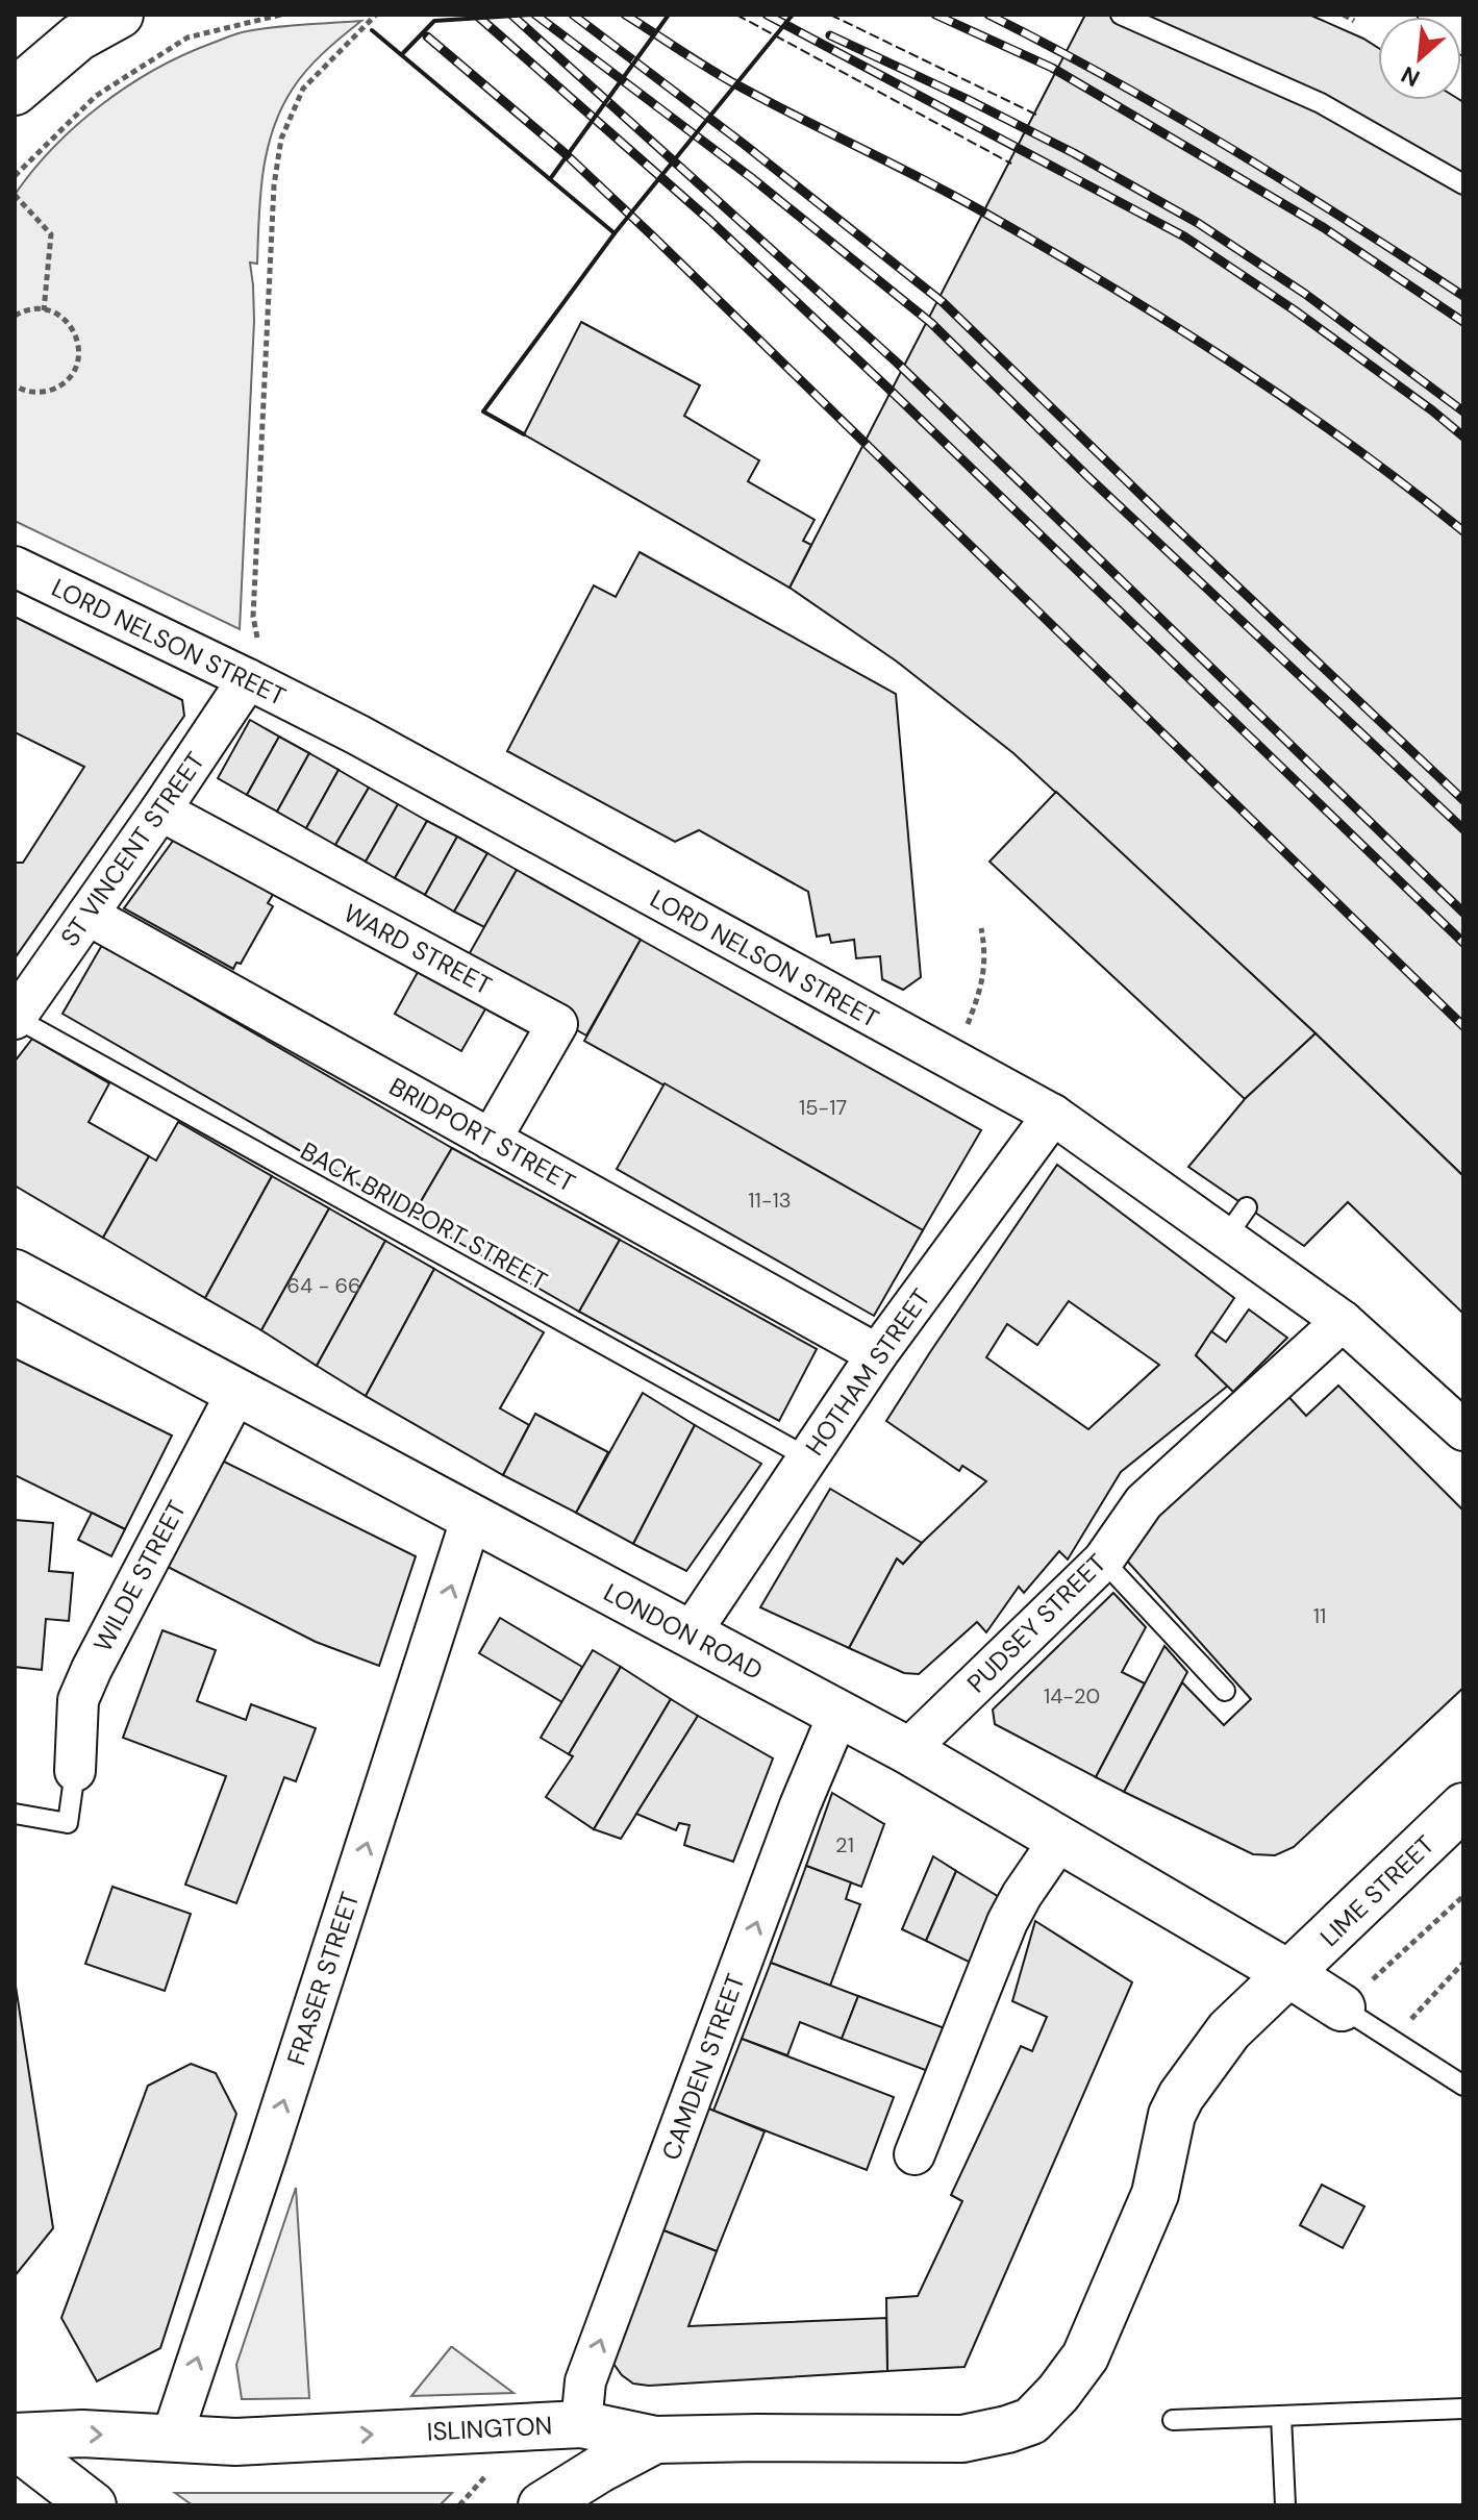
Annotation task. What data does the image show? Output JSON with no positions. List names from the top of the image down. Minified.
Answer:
{"streets":{"main road":["LONDON ROAD","LIME STREET","ISLINGTON"],"street":["LORD NELSON STREET","ST VINCENT STREET","WARD STREET","BRIDPORT STREET","HOTHAM STREET","WILDE STREET","PUDSEY STREET","FRASER STREET","CAMDEN STREET"],"lane":["BACK BRIDPORT STREET"]},"crossings":[["LORD NELSON STREET","ST VINCENT STREET"],["LORD NELSON STREET","HOTHAM STREET"],["LORD NELSON STREET","PUDSEY STREET"],["ST VINCENT STREET","WARD STREET"],["ST VINCENT STREET","BRIDPORT STREET"],["ST VINCENT STREET","BACK BRIDPORT STREET"],["WARD STREET","BRIDPORT STREET"],["BRIDPORT STREET","HOTHAM STREET"],["BACK BRIDPORT STREET","HOTHAM STREET"],["HOTHAM STREET","LONDON ROAD"],["WILDE STREET","LONDON ROAD"],["PUDSEY STREET","LONDON ROAD"],["LONDON ROAD","LIME STREET"],["LONDON ROAD","FRASER STREET"],["LONDON ROAD","CAMDEN STREET"],["LIME STREET","ISLINGTON"],["FRASER STREET","ISLINGTON"],["CAMDEN STREET","ISLINGTON"]],"one_way":["FRASER STREET","ISLINGTON"],"house_numbers":["15-17","11-13","64 - 66","11","14-20","21"],"north":"bottom left"}
